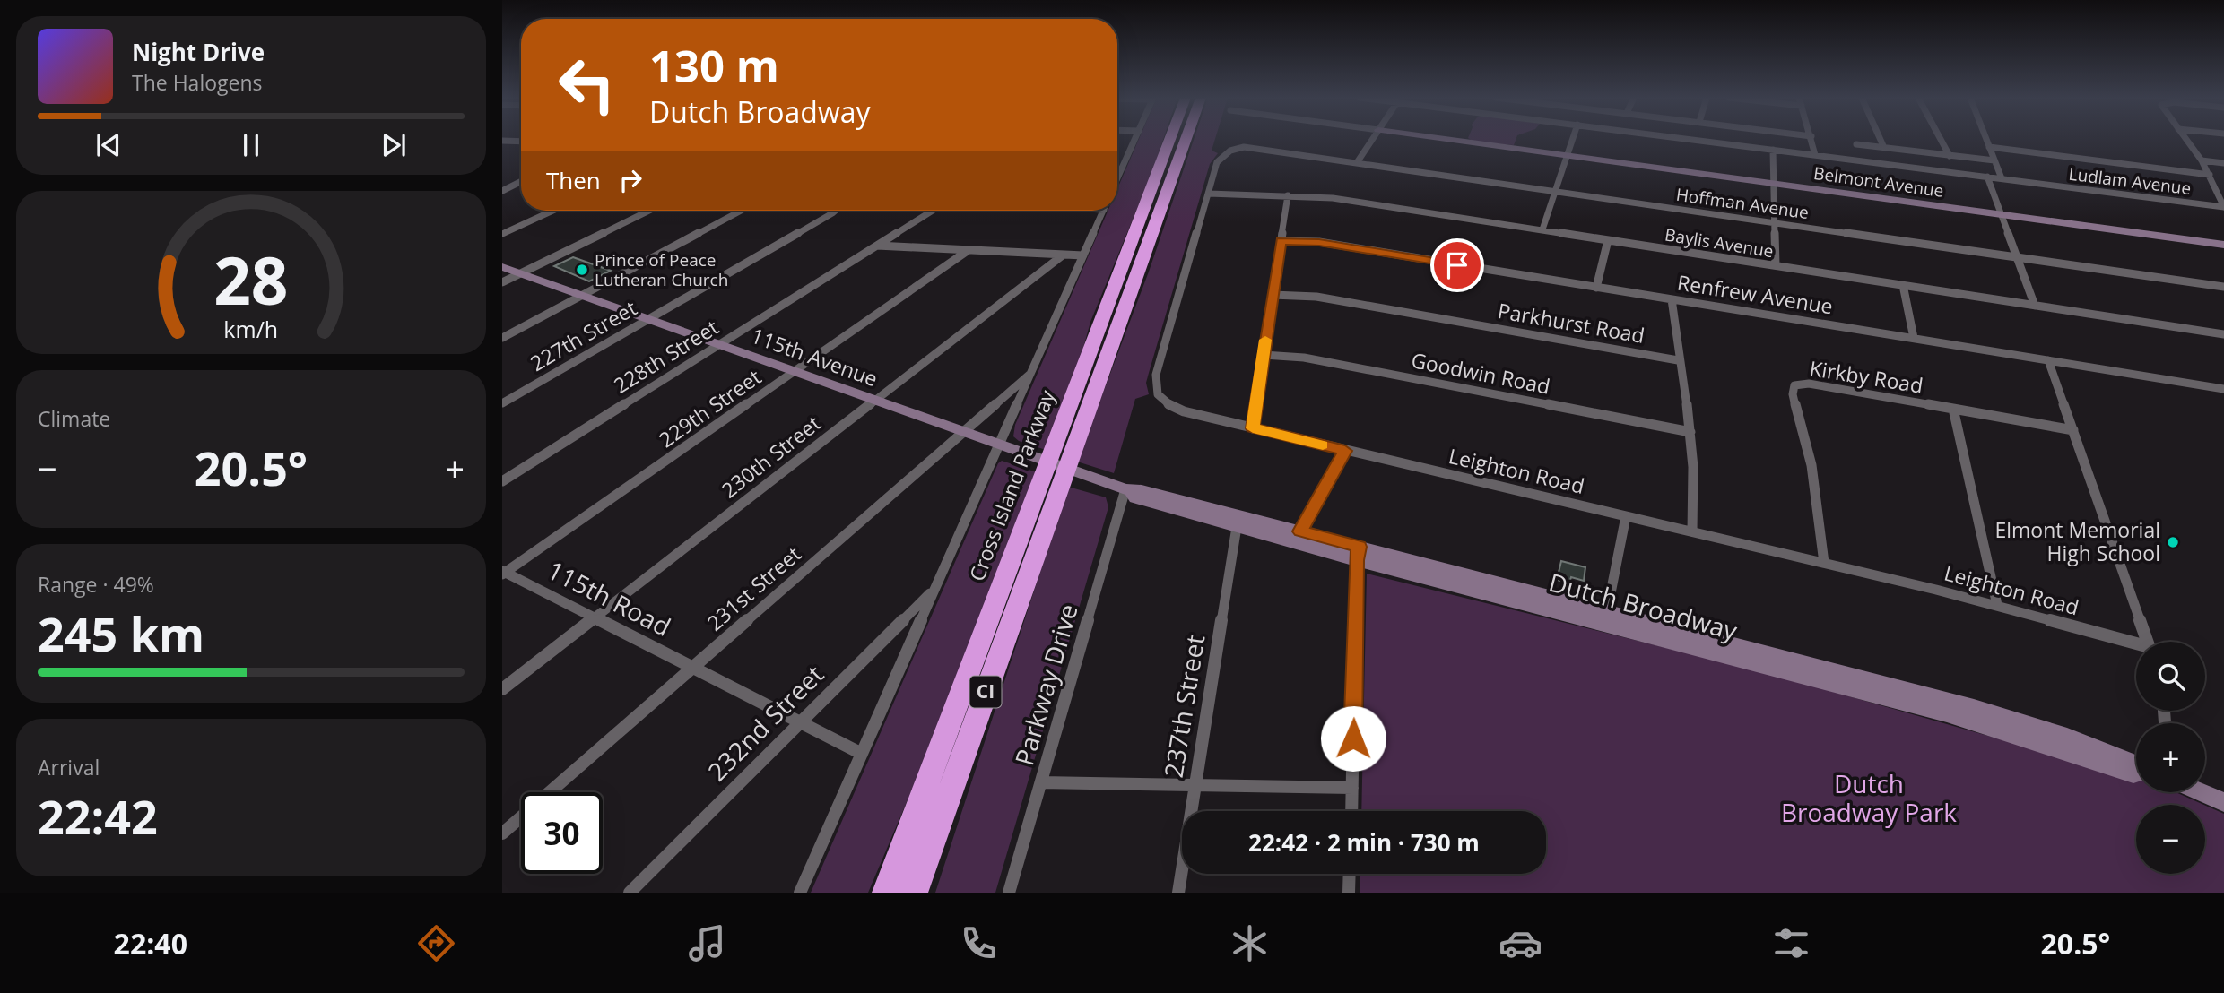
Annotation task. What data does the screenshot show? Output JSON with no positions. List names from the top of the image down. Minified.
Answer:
{"streets":{"highway":["Cross Island Parkway","CI"],"main road":["115th Avenue"],"street":["Ludlam Avenue","Belmont Avenue","Hoffman Avenue","Baylis Avenue","Renfrew Avenue","Parkhurst Road","227th Street","228th Street","Goodwin Road","Kirkby Road","229th Street","230th Street","Leighton Road","231st Street","115th Road","Dutch Broadway","Parkway Drive","237th Street","232nd Street"]},"crossings":[["Hoffman Avenue","Leighton Road"],["Baylis Avenue","Leighton Road"],["227th Street","115th Avenue"],["228th Street","115th Avenue"],["115th Avenue","229th Street"],["115th Avenue","230th Street"],["115th Avenue","Cross Island Parkway"],["115th Avenue","231st Street"],["115th Avenue","Dutch Broadway"],["115th Avenue","Parkway Drive"],["Kirkby Road","Leighton Road"],["229th Street","115th Road"],["230th Street","115th Road"],["Cross Island Parkway","231st Street"],["Cross Island Parkway","115th Road"],["Cross Island Parkway","232nd Street"],["231st Street","115th Road"],["115th Road","232nd Street"],["Dutch Broadway","Parkway Drive"],["Dutch Broadway","237th Street"]],"parks":["Dutch Broadway Park"],"places":["Prince of Peace Lutheran Church","Elmont Memorial High School"],"page":{"turn":["130 m","Dutch Broadway"],"song":["Night Drive","The Halogens"],"then":"Then","tile":["Climate",["Range · 49%","245 km"],["Arrival","22:42"]],"heat":["−","20.5°","+"],"map_buttons":["+","−"],"limit":"30","trip":"22:42 · 2 min · 730 m","tabs":["22:40","20.5°"],"gauge":["28","km/h"]}}
